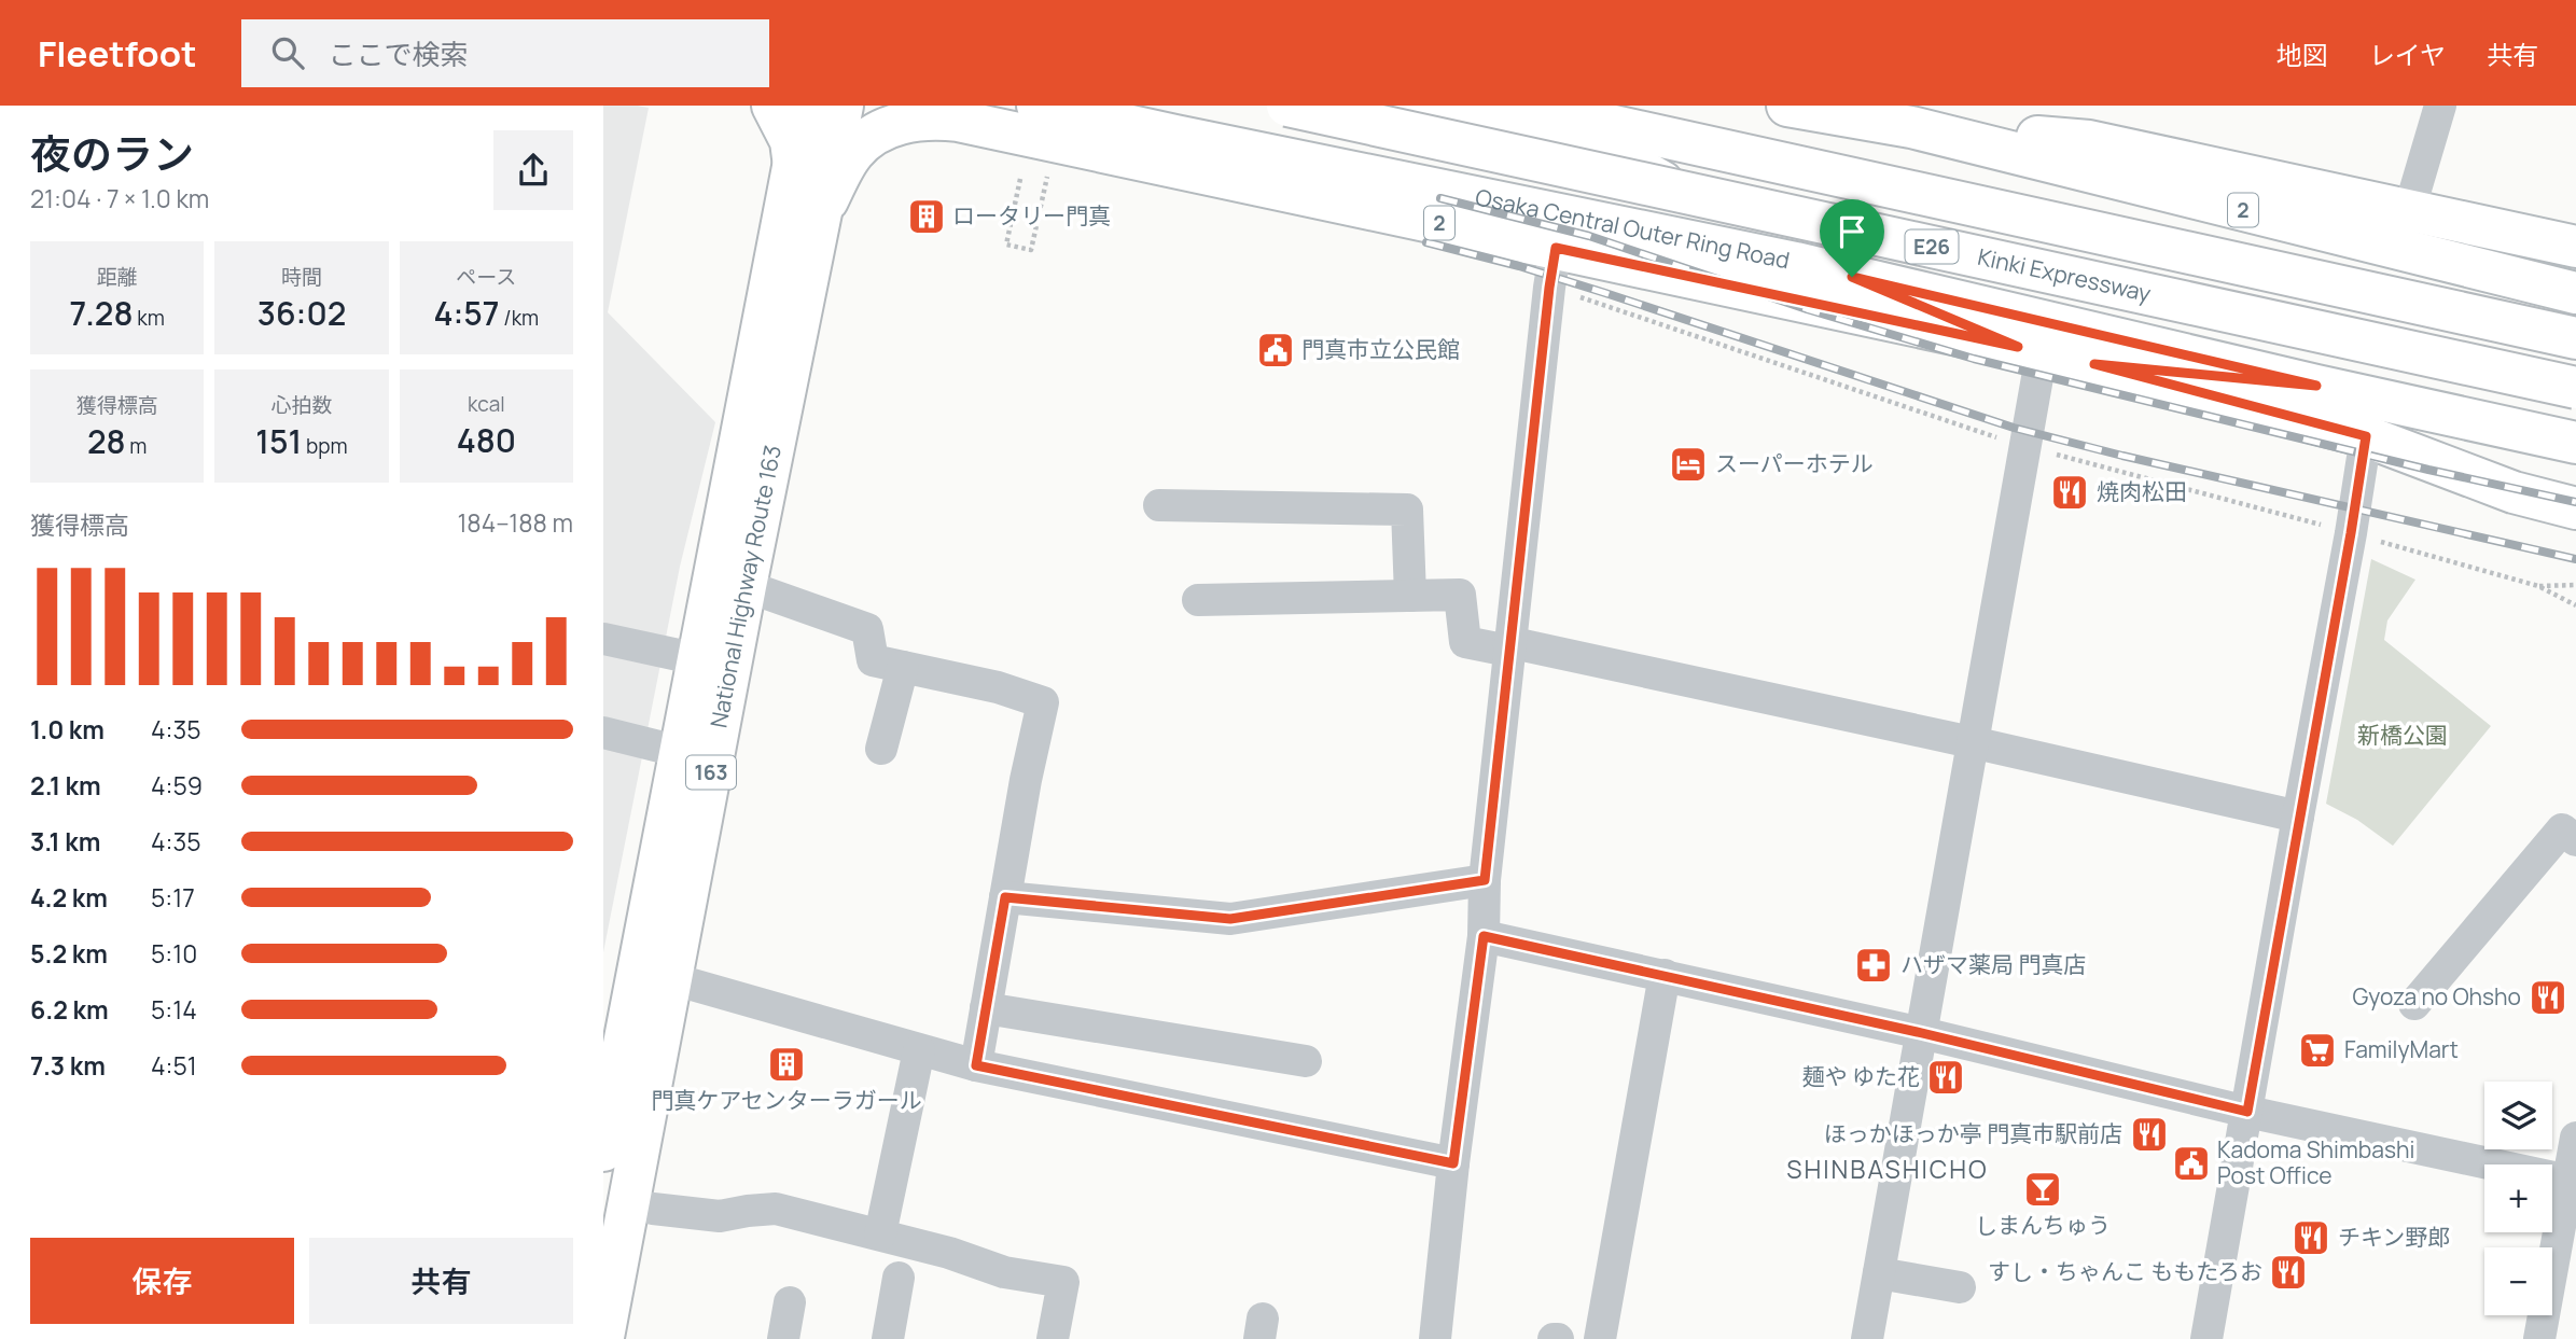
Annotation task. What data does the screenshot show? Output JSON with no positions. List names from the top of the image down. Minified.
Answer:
{"streets":{"main road":["2","Osaka Central Outer Ring Road","E26","Kinki Expressway","National Highway Route 163","163"]},"crossings":[["2","Osaka Central Outer Ring Road"],["2","National Highway Route 163"]],"districts":["SHINBASHICHO"],"parks":["新橋公園"],"places":{"building":["ロータリー門真","門真ケアセンターラガール"],"public building":["門真市立公民館","Kadoma Shimbashi Post Office"],"hotel":["スーパーホテル"],"restaurant":["焼肉松田","Gyoza no Ohsho","麺や ゆた花","ほっかほっか亭 門真市駅前店","チキン野郎","すし・ちゃんこ ももたろお"],"pharmacy":["ハザマ薬局 門真店"],"supermarket":["FamilyMart"],"bar":["しまんちゅう"]},"page":{"header":"Fleetfoot","search":"ここで検索","nav":["地図","レイヤ","共有"],"heading":["夜のラン","21:04 · 7 × 1.0 km"],"stats":[["距離","7.28 km"],["時間","36:02"],["ペース","4:57 /km"],["獲得標高","28 m"],["心拍数","151 bpm"],["kcal","480"]],"chart":["獲得標高","184–188 m"],"list":[{"name":"1.0 km","note":"4:35"},{"name":"2.1 km","note":"4:59"},{"name":"3.1 km","note":"4:35"},{"name":"4.2 km","note":"5:17"},{"name":"5.2 km","note":"5:10"},{"name":"6.2 km","note":"5:14"},{"name":"7.3 km","note":"4:51"}],"map_buttons":["+","−"],"buttons":["保存","共有"]}}
